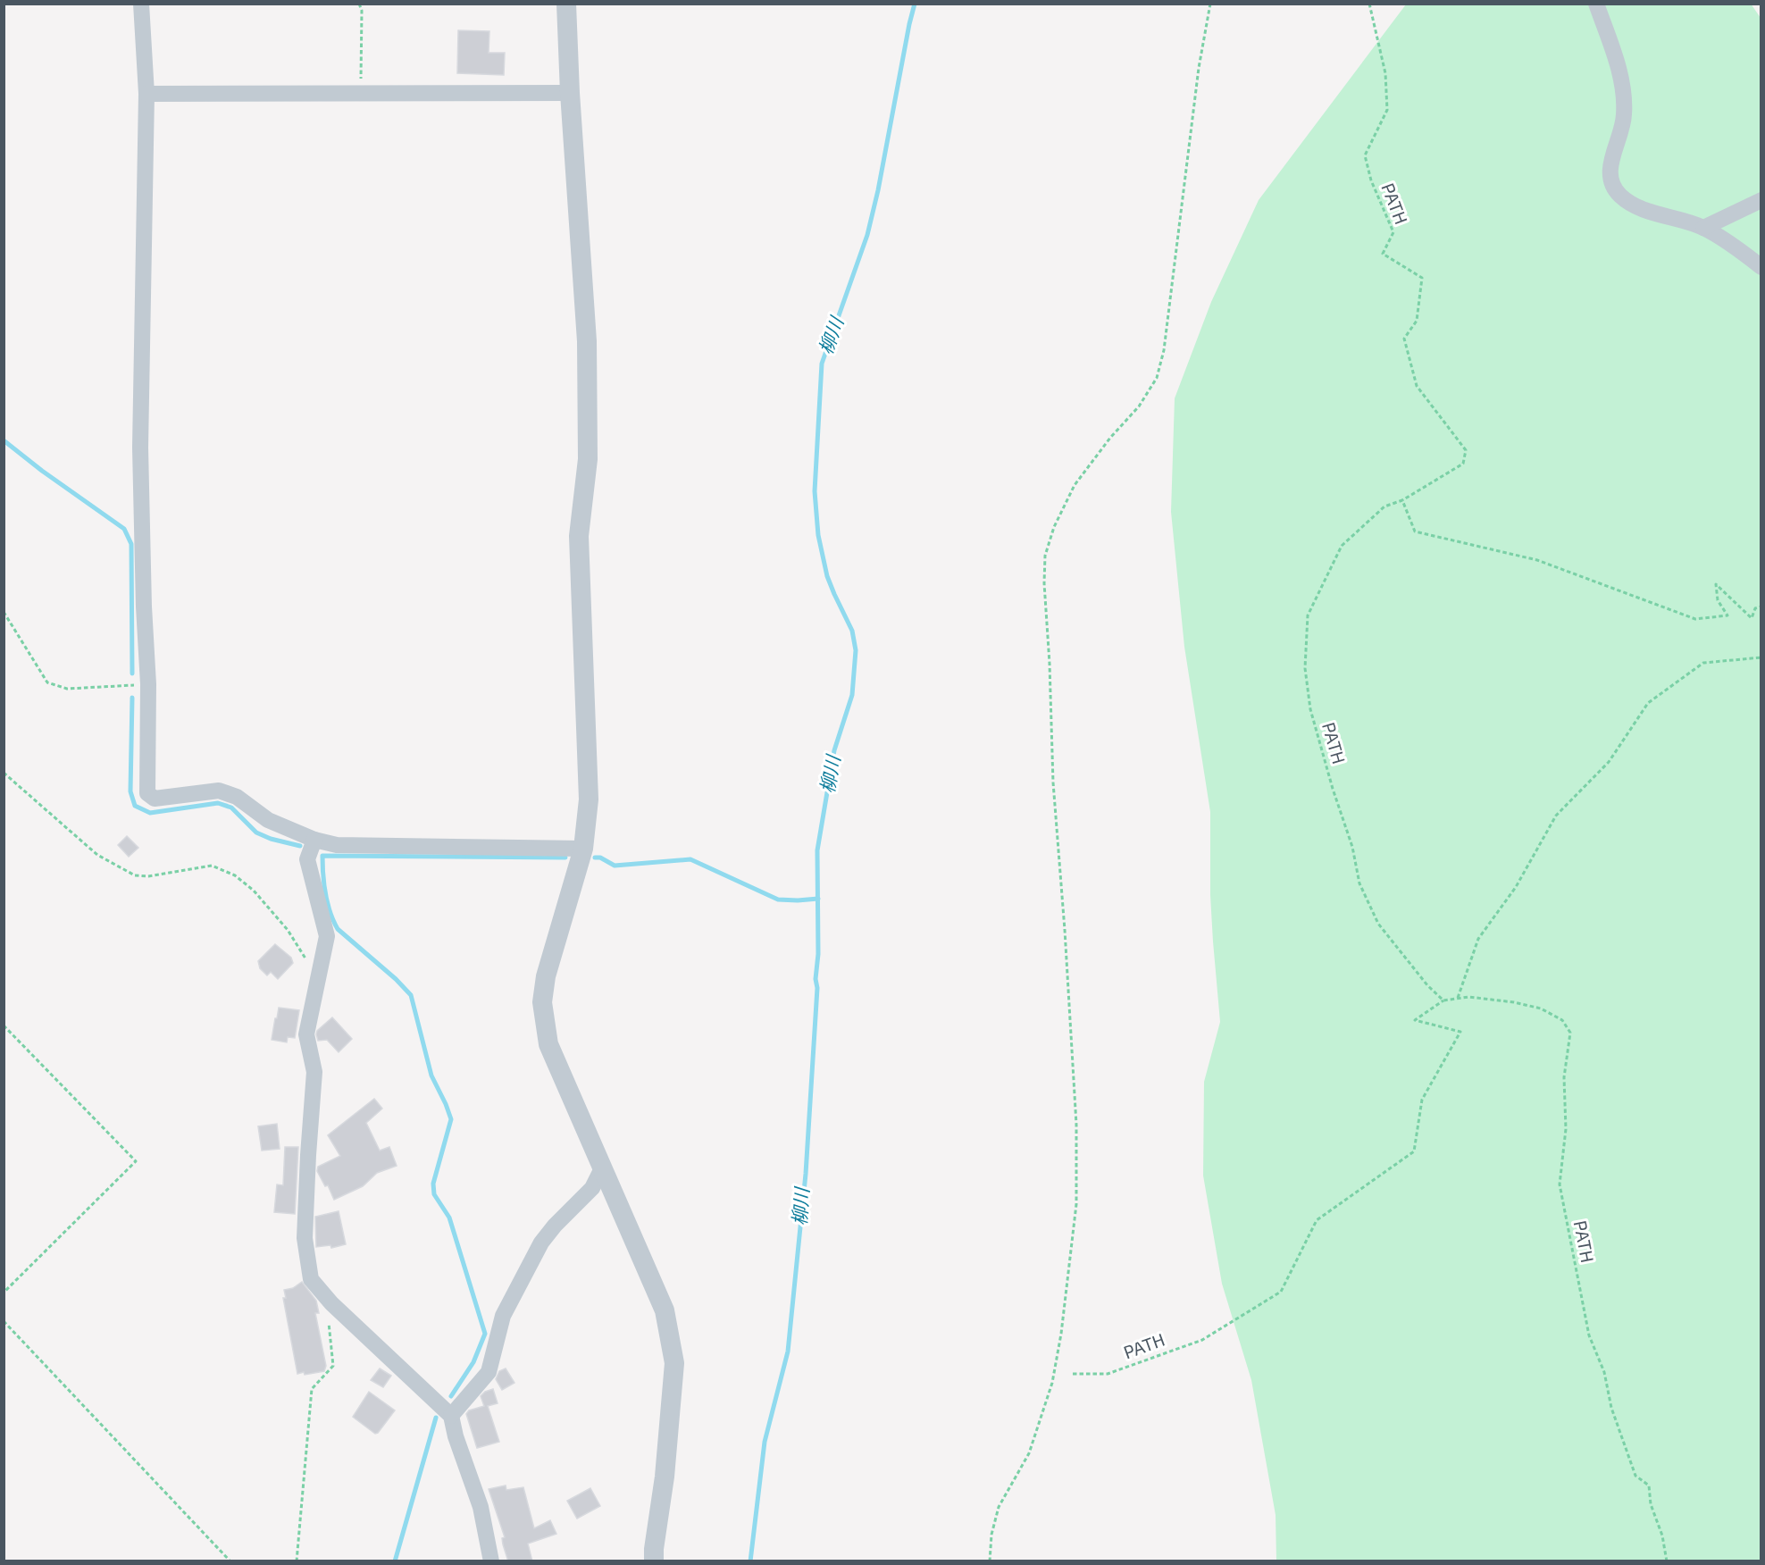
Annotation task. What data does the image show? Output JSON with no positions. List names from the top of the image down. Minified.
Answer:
{"streets":{"path":["PATH"]},"water":["柳川"]}
